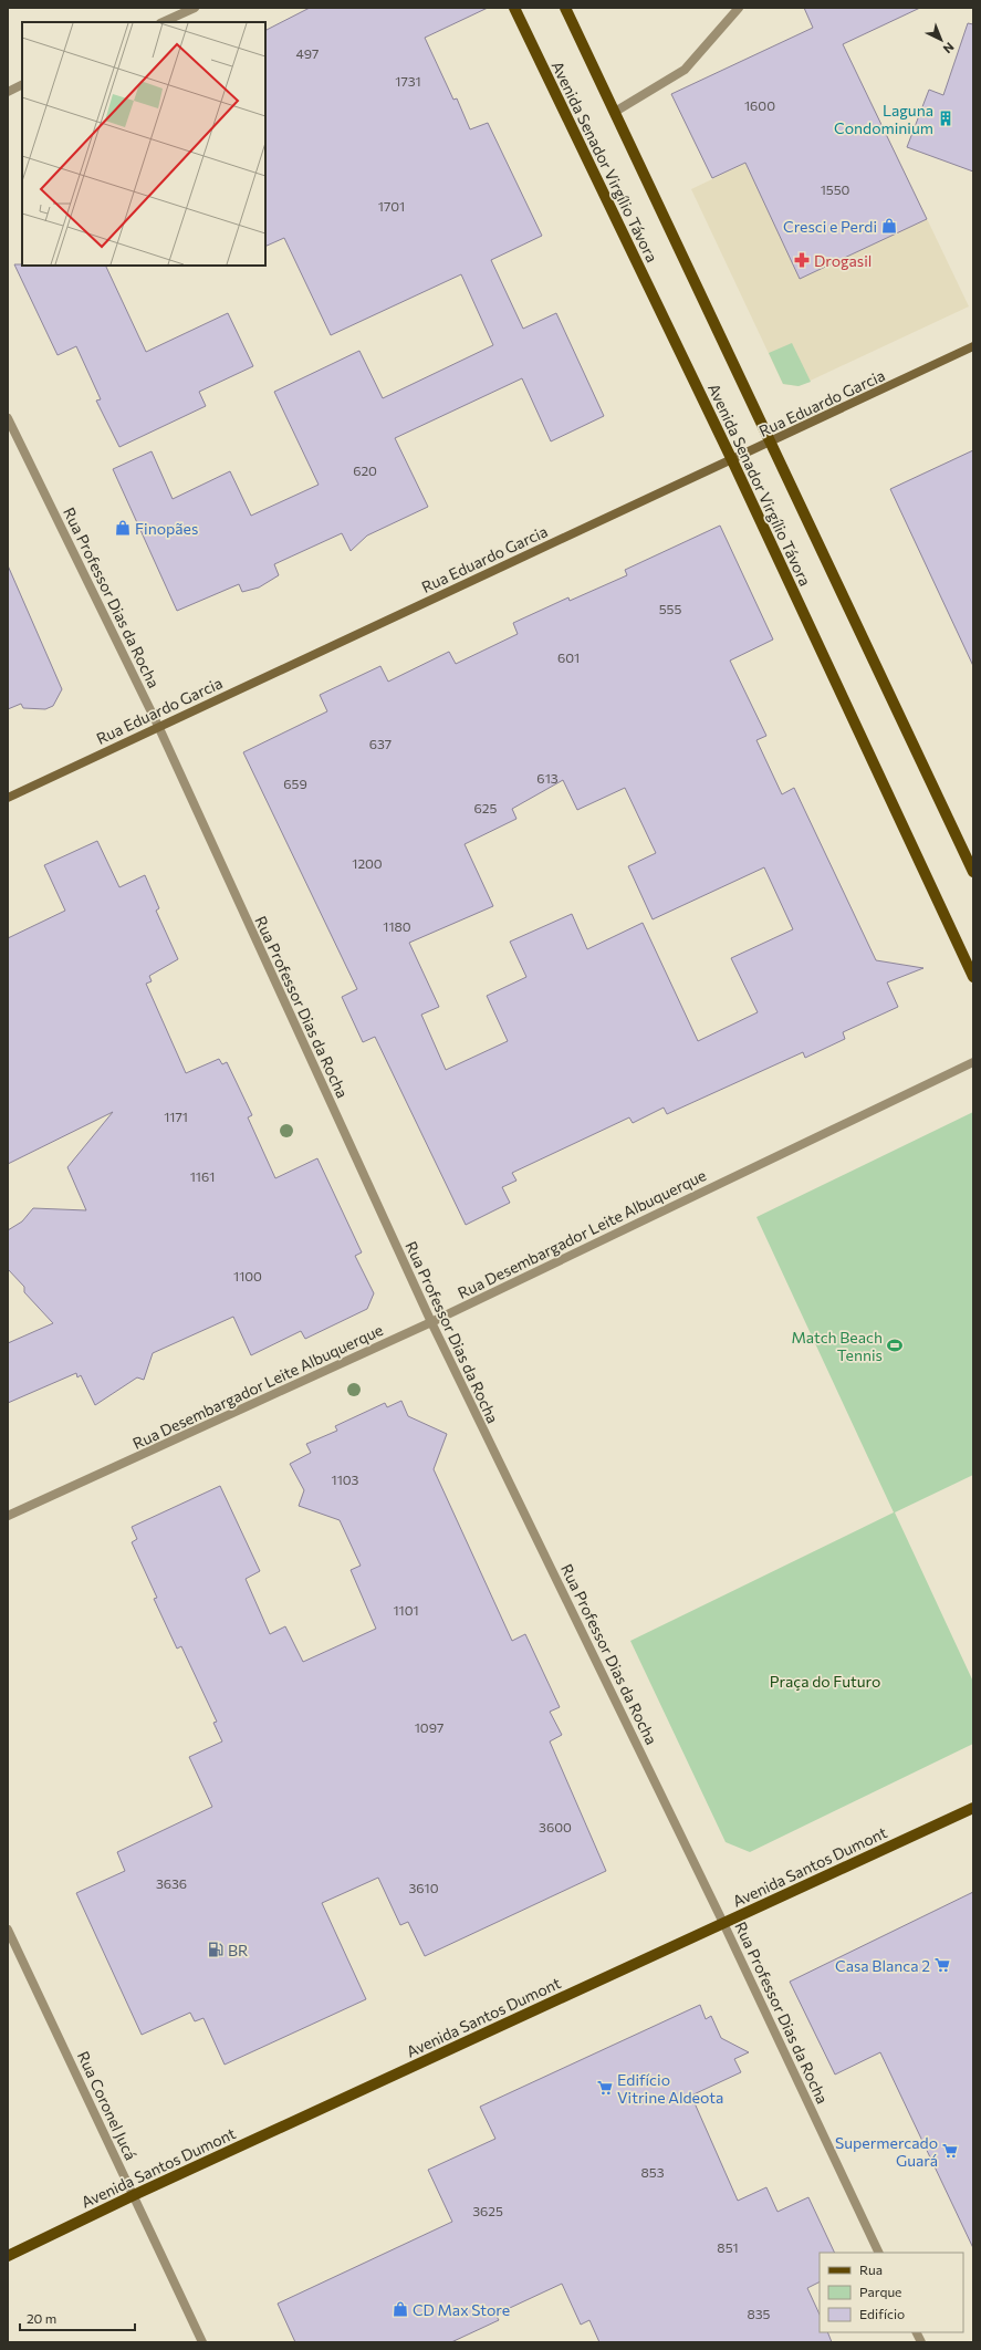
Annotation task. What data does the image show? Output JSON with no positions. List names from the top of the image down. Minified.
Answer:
{"streets":{"main road":["Avenida Senador Virgílio Távora","Rua Eduardo Garcia","Avenida Santos Dumont"],"street":["Rua Professor Dias da Rocha","Rua Desembargador Leite Albuquerque","Rua Coronel Jucá"]},"crossings":[["Avenida Senador Virgílio Távora","Rua Eduardo Garcia"],["Rua Eduardo Garcia","Rua Professor Dias da Rocha"],["Rua Professor Dias da Rocha","Rua Desembargador Leite Albuquerque"],["Rua Professor Dias da Rocha","Avenida Santos Dumont"],["Avenida Santos Dumont","Rua Coronel Jucá"]],"parks":["Praça do Futuro"],"places":{"building":["Laguna Condominium"],"shop":["Cresci e Perdi","Finopães","CD Max Store"],"pharmacy":["Drogasil"],"sports":["Match Beach Tennis"],"fuel station":["BR"],"supermarket":["Casa Blanca 2","Edifício Vitrine Aldeota","Supermercado Guará"]},"house_numbers":["497","1731","1600","1550","1701","620","555","601","637","613","659","625","1200","1180","1171","1161","1100","1103","1101","1097","3600","3636","3610","853","3625","851","835"],"legend":["Rua","Parque","Edifício"],"scale_bar":"20 m","north":"bottom right"}
